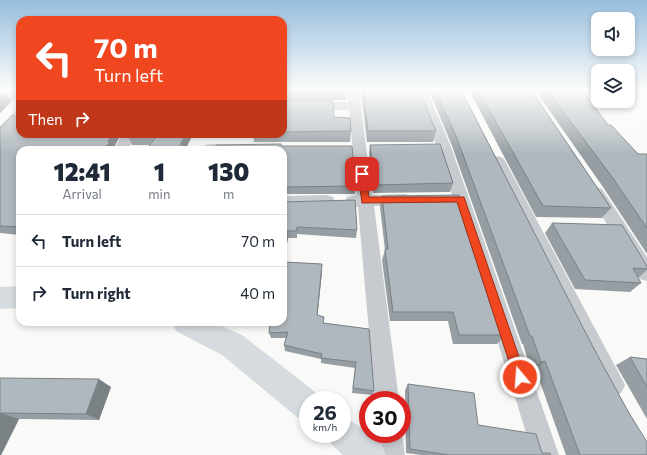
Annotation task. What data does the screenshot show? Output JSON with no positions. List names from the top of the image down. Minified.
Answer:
{"page":{"turn":["70 m","Turn left"],"then":"Then","eta":["12:41","Arrival","1","min","130","m"],"list":[{"name":"Turn left","value":"70 m"},{"name":"Turn right","value":"40 m"}],"speed":"26 km/h","limit":"30"}}
